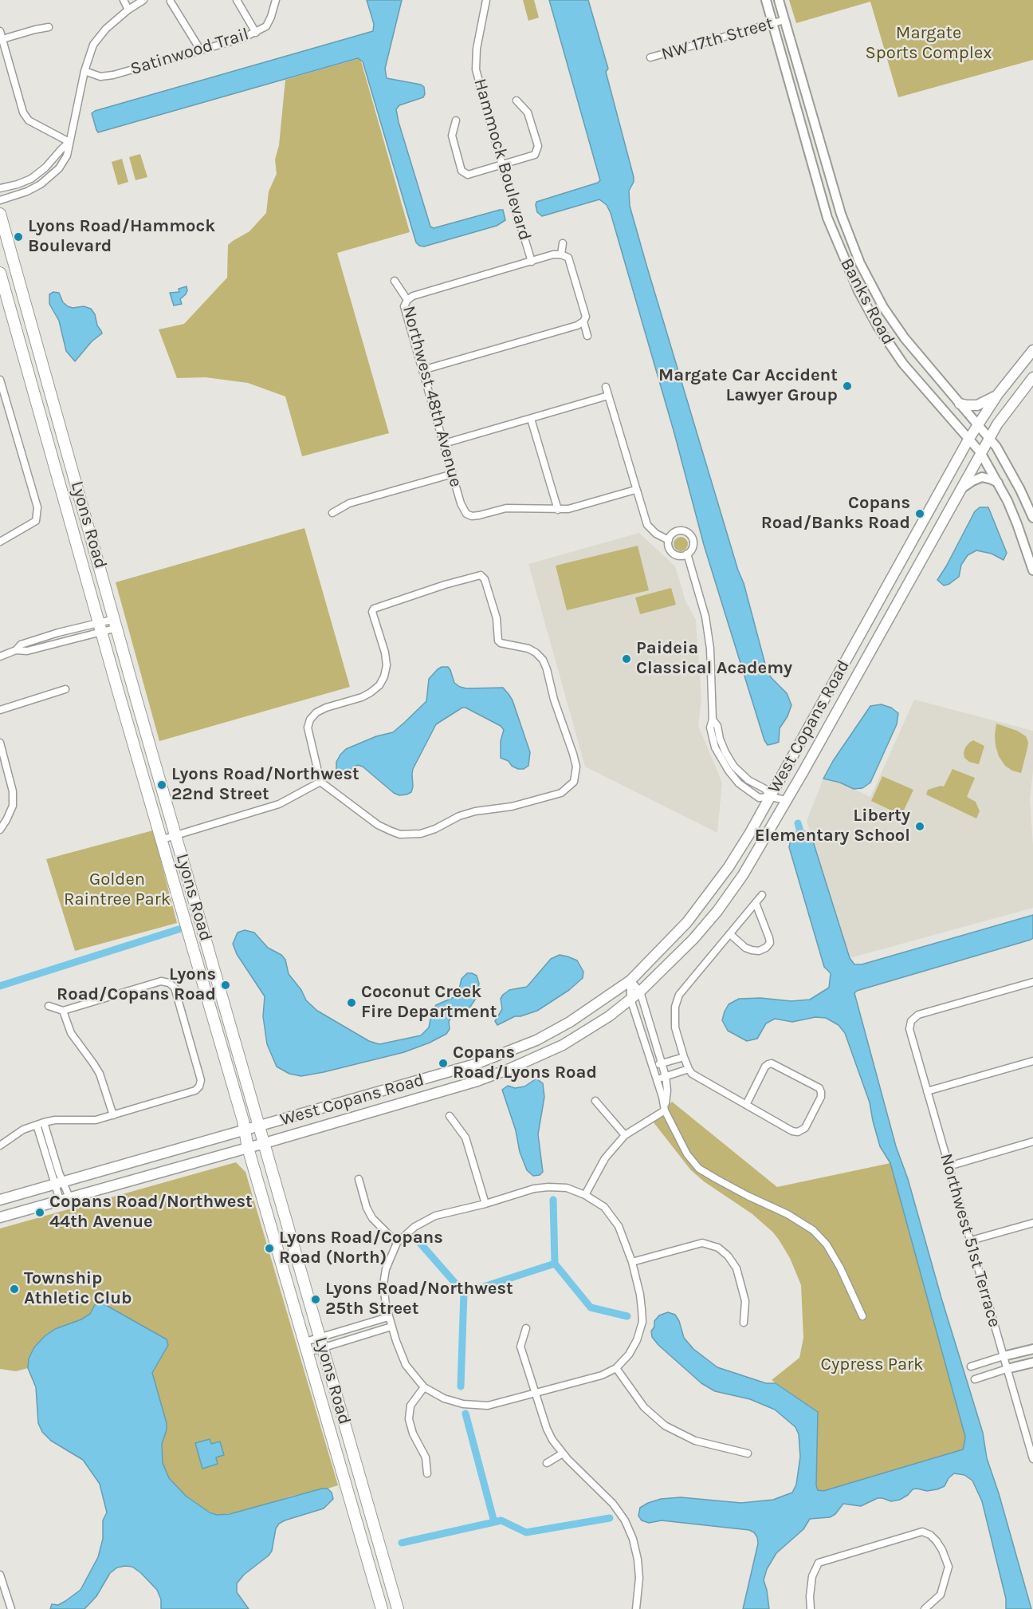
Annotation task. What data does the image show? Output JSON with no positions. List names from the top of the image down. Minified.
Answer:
{"streets":{"main road":["Lyons Road","West Copans Road"],"street":["NW 17th Street","Satinwood Trail","Hammock Boulevard","Banks Road","Northwest 48th Avenue","Northwest 51st Terrace"]},"crossings":[["NW 17th Street","Banks Road"],["Banks Road","West Copans Road"],["Lyons Road","West Copans Road"]],"parks":["Margate Sports Complex","Golden Raintree Park","Cypress Park"],"places":["Lyons Road/Hammock Boulevard","Margate Car Accident Lawyer Group","Copans Road/Banks Road","Paideia Classical Academy","Lyons Road/Northwest 22nd Street","Liberty Elementary School","Lyons Road/Copans Road","Coconut Creek Fire Department","Copans Road/Lyons Road","Copans Road/Northwest 44th Avenue","Lyons Road/Copans Road (North)","Township Athletic Club","Lyons Road/Northwest 25th Street"]}
